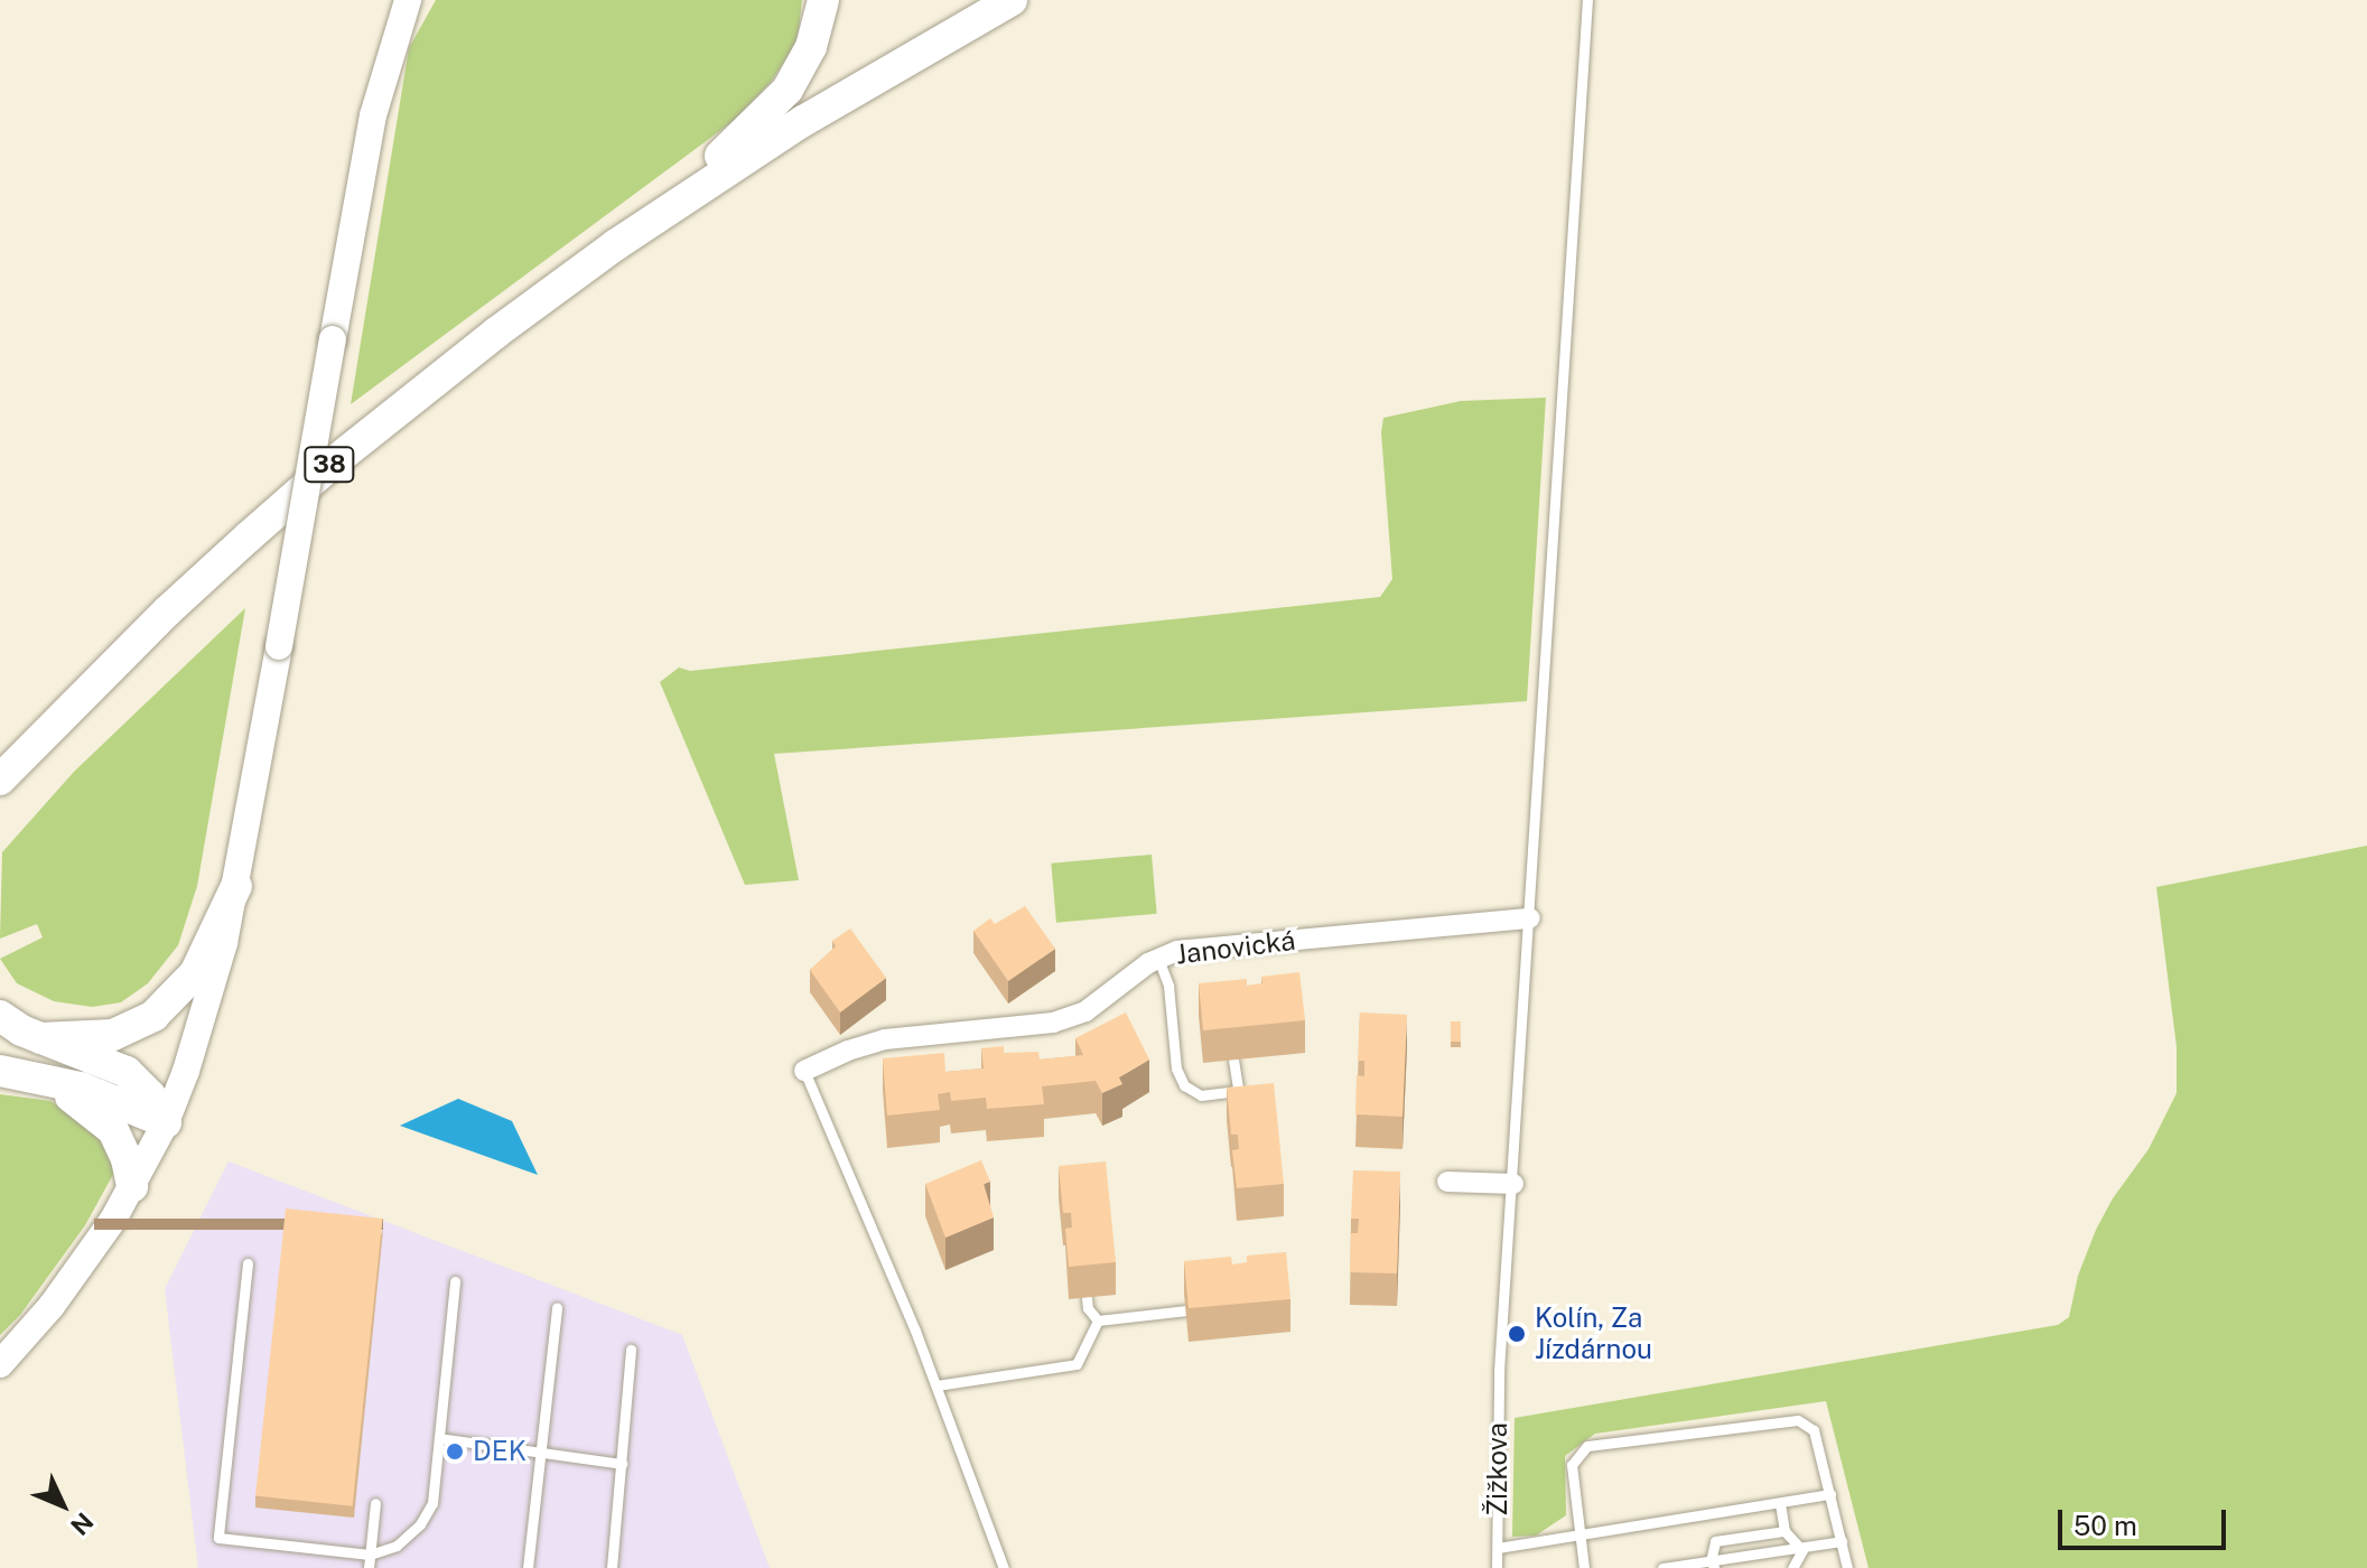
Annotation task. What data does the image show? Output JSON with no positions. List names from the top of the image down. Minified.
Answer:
{"streets":{"main road":["38"],"street":["Janovická"],"lane":["Žižkova"]},"crossings":[["Janovická","Žižkova"]],"places":["Kolín, Za Jízdárnou","DEK"],"scale_bar":"50 m","north":"bottom right"}
